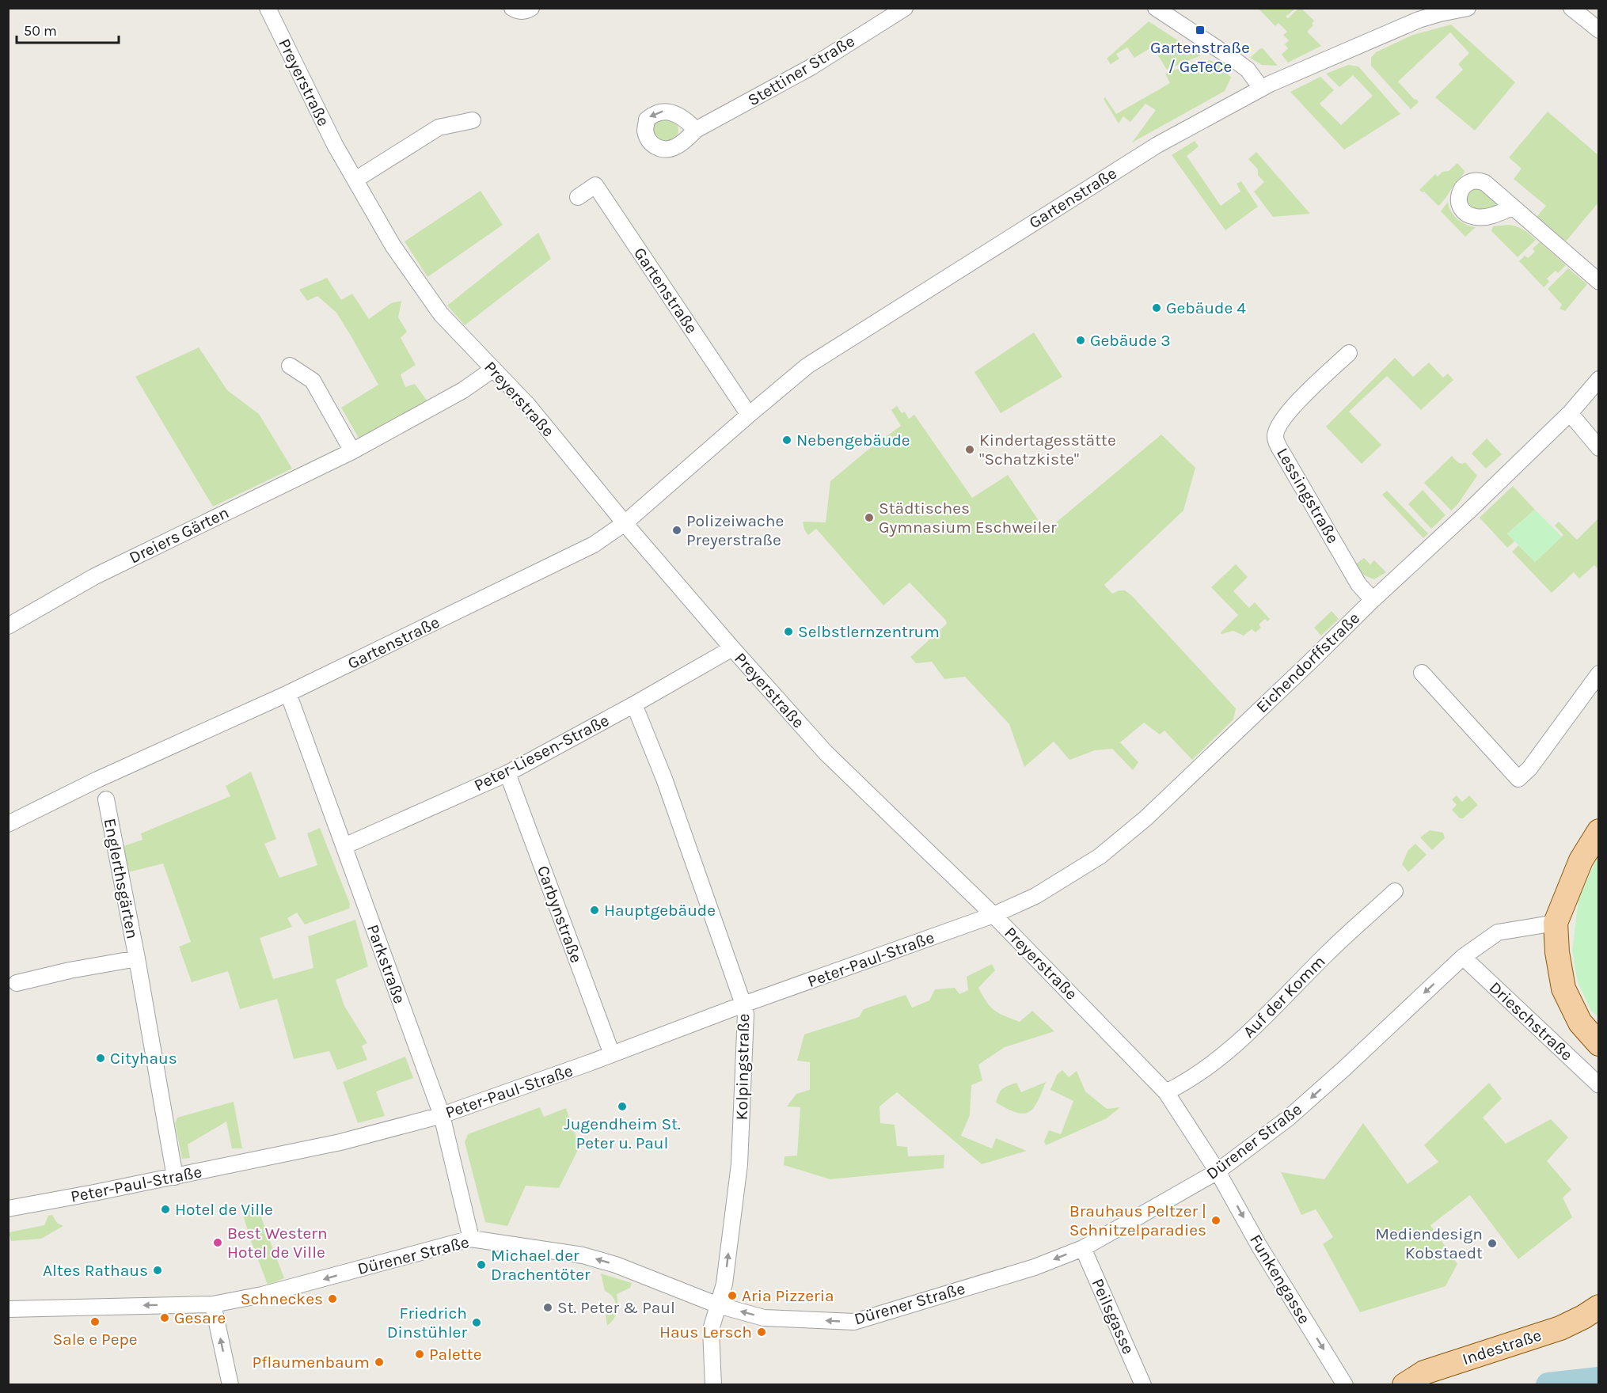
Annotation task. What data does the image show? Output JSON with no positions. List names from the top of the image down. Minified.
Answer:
{"streets":{"main road":["Indestraße"],"street":["Stettiner Straße","Preyerstraße","Gartenstraße","Lessingstraße","Dreiers Gärten","Eichendorffstraße","Peter-Liesen-Straße","Englerthsgärten","Carbynstraße","Peter-Paul-Straße","Parkstraße","Auf der Komm","Drieschstraße","Kolpingstraße","Dürener Straße","Funkengasse","Peilsgasse"]},"crossings":[["Preyerstraße","Gartenstraße"],["Preyerstraße","Dreiers Gärten"],["Preyerstraße","Eichendorffstraße"],["Preyerstraße","Peter-Liesen-Straße"],["Preyerstraße","Peter-Paul-Straße"],["Preyerstraße","Auf der Komm"],["Preyerstraße","Dürener Straße"],["Preyerstraße","Funkengasse"],["Gartenstraße","Parkstraße"],["Lessingstraße","Eichendorffstraße"],["Eichendorffstraße","Peter-Paul-Straße"],["Peter-Liesen-Straße","Carbynstraße"],["Peter-Liesen-Straße","Parkstraße"],["Peter-Liesen-Straße","Kolpingstraße"],["Englerthsgärten","Peter-Paul-Straße"],["Carbynstraße","Peter-Paul-Straße"],["Peter-Paul-Straße","Parkstraße"],["Peter-Paul-Straße","Kolpingstraße"],["Parkstraße","Dürener Straße"],["Drieschstraße","Dürener Straße"],["Kolpingstraße","Dürener Straße"],["Dürener Straße","Funkengasse"],["Dürener Straße","Peilsgasse"]],"one_way":["Kolpingstraße","Dürener Straße","Funkengasse"],"places":{"transit":["Gartenstraße / GeTeCe"],"other":["Gebäude 4","Gebäude 3","Nebengebäude","Kindertagesstätte \"Schatzkiste\"","Städtisches Gymnasium Eschweiler","Polizeiwache Preyerstraße","Selbstlernzentrum","Hauptgebäude","Cityhaus","Jugendheim St. Peter u. Paul","Hotel de Ville","Brauhaus Peltzer | Schnitzelparadies","Best Western Hotel de Ville","Mediendesign Kobstaedt","Michael der Drachentöter","Altes Rathaus","Aria Pizzeria","Schneckes","St. Peter & Paul","Gesare","Sale e Pepe","Friedrich Dinstühler","Haus Lersch","Palette","Pflaumenbaum"]},"scale_bar":"50 m"}
